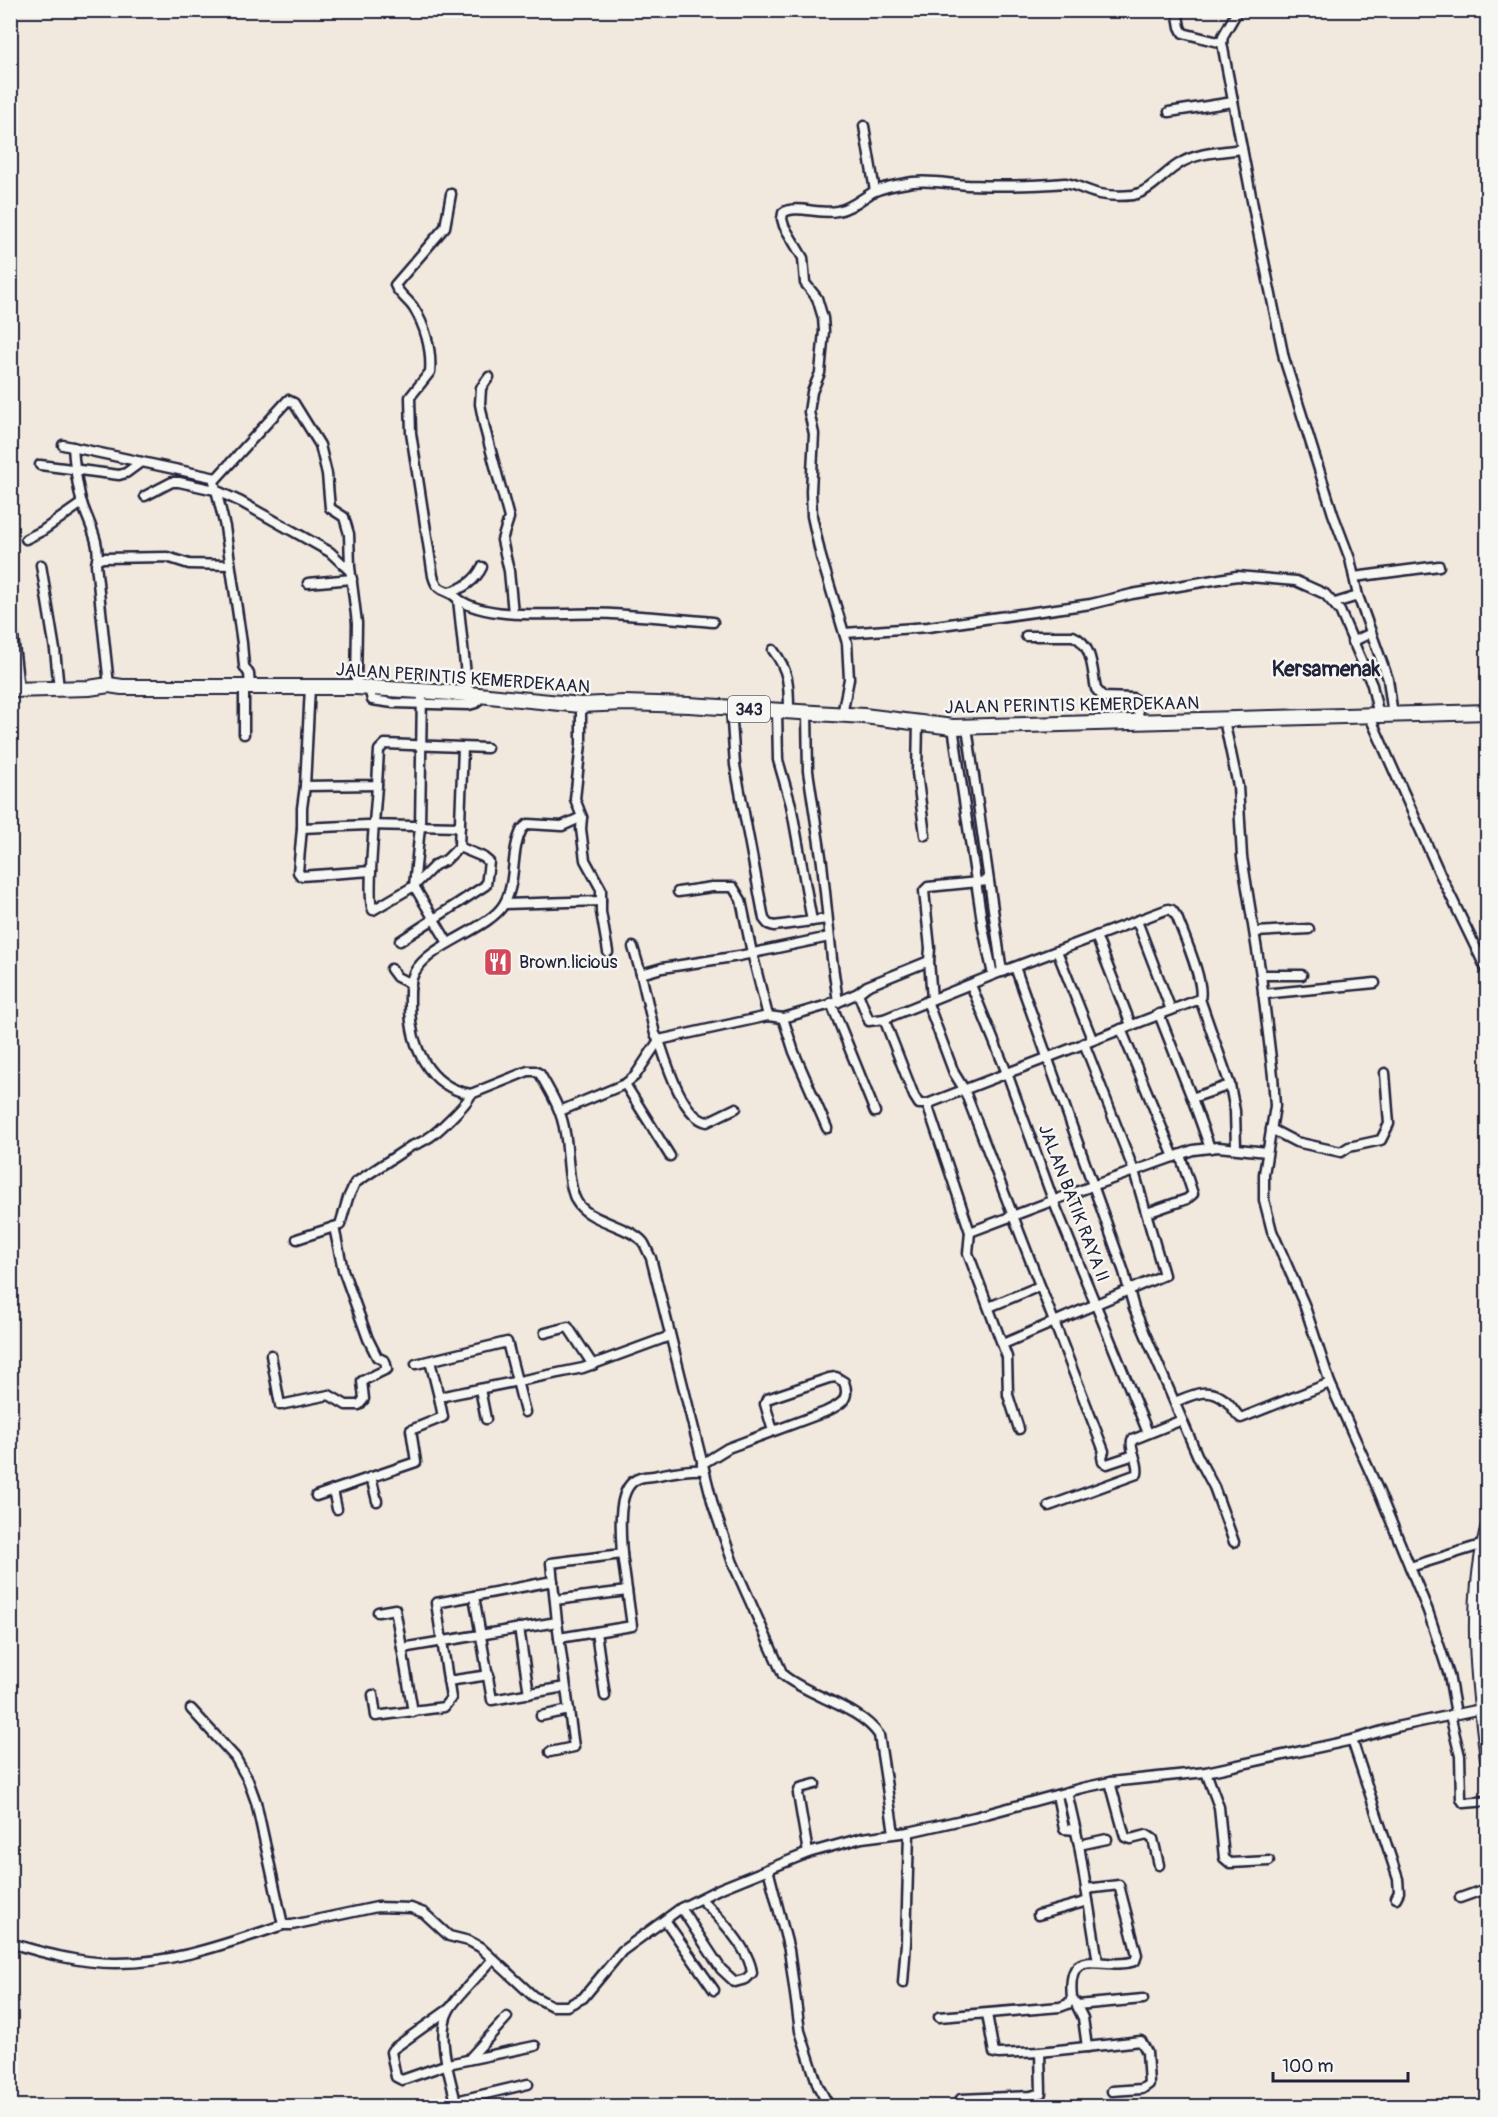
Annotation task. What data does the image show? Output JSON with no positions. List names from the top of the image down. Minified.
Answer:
{"streets":{"main road":["JALAN PERINTIS KEMERDEKAAN","343"],"street":["JALAN BATIK RAYA II"]},"districts":["Kersamenak"],"places":{"restaurant":["Brown.licious"]},"scale_bar":"100 m"}
